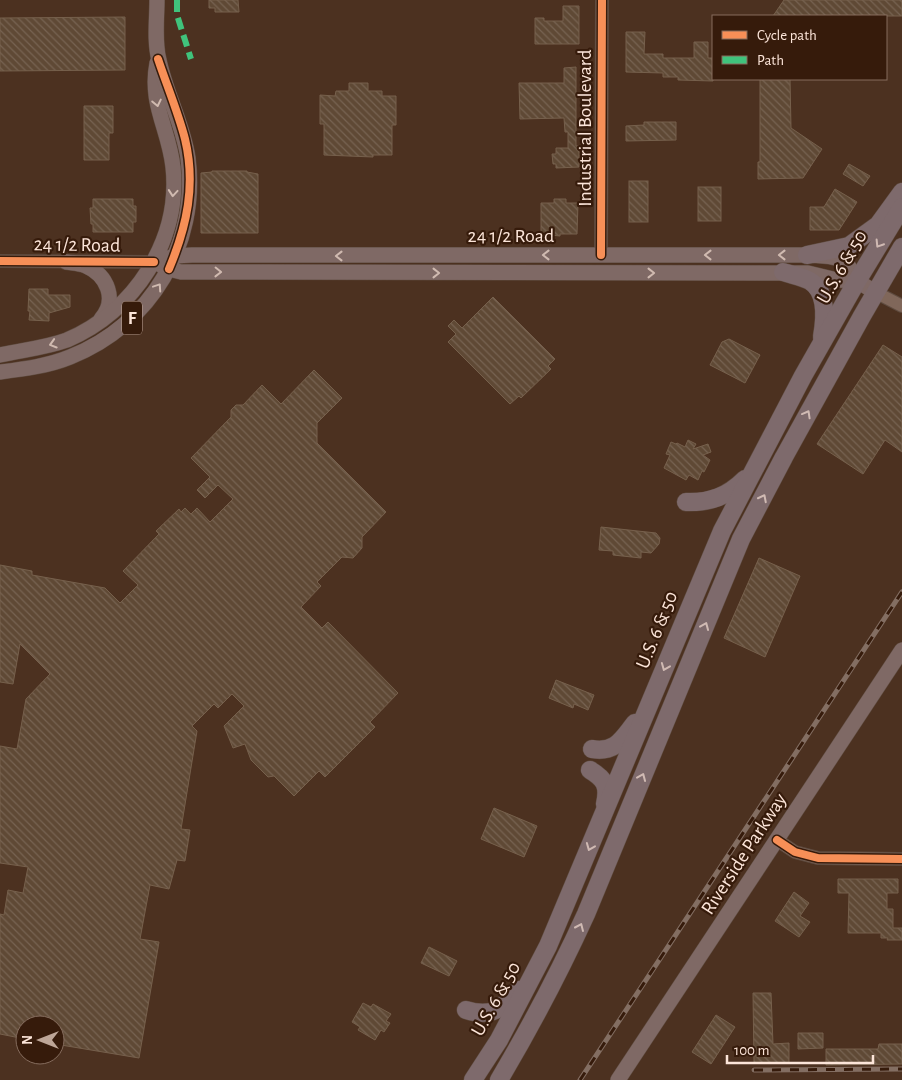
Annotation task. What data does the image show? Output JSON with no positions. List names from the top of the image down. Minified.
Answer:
{"streets":{"highway":["U.S. 6 & 50"],"main road":["24 1/2 Road","F","Riverside Parkway"],"street":["Industrial Boulevard"]},"crossings":[["Industrial Boulevard","24 1/2 Road"],["24 1/2 Road","U.S. 6 & 50"],["24 1/2 Road","F"]],"legend":["Cycle path","Path"],"scale_bar":"100 m","north":"left"}
